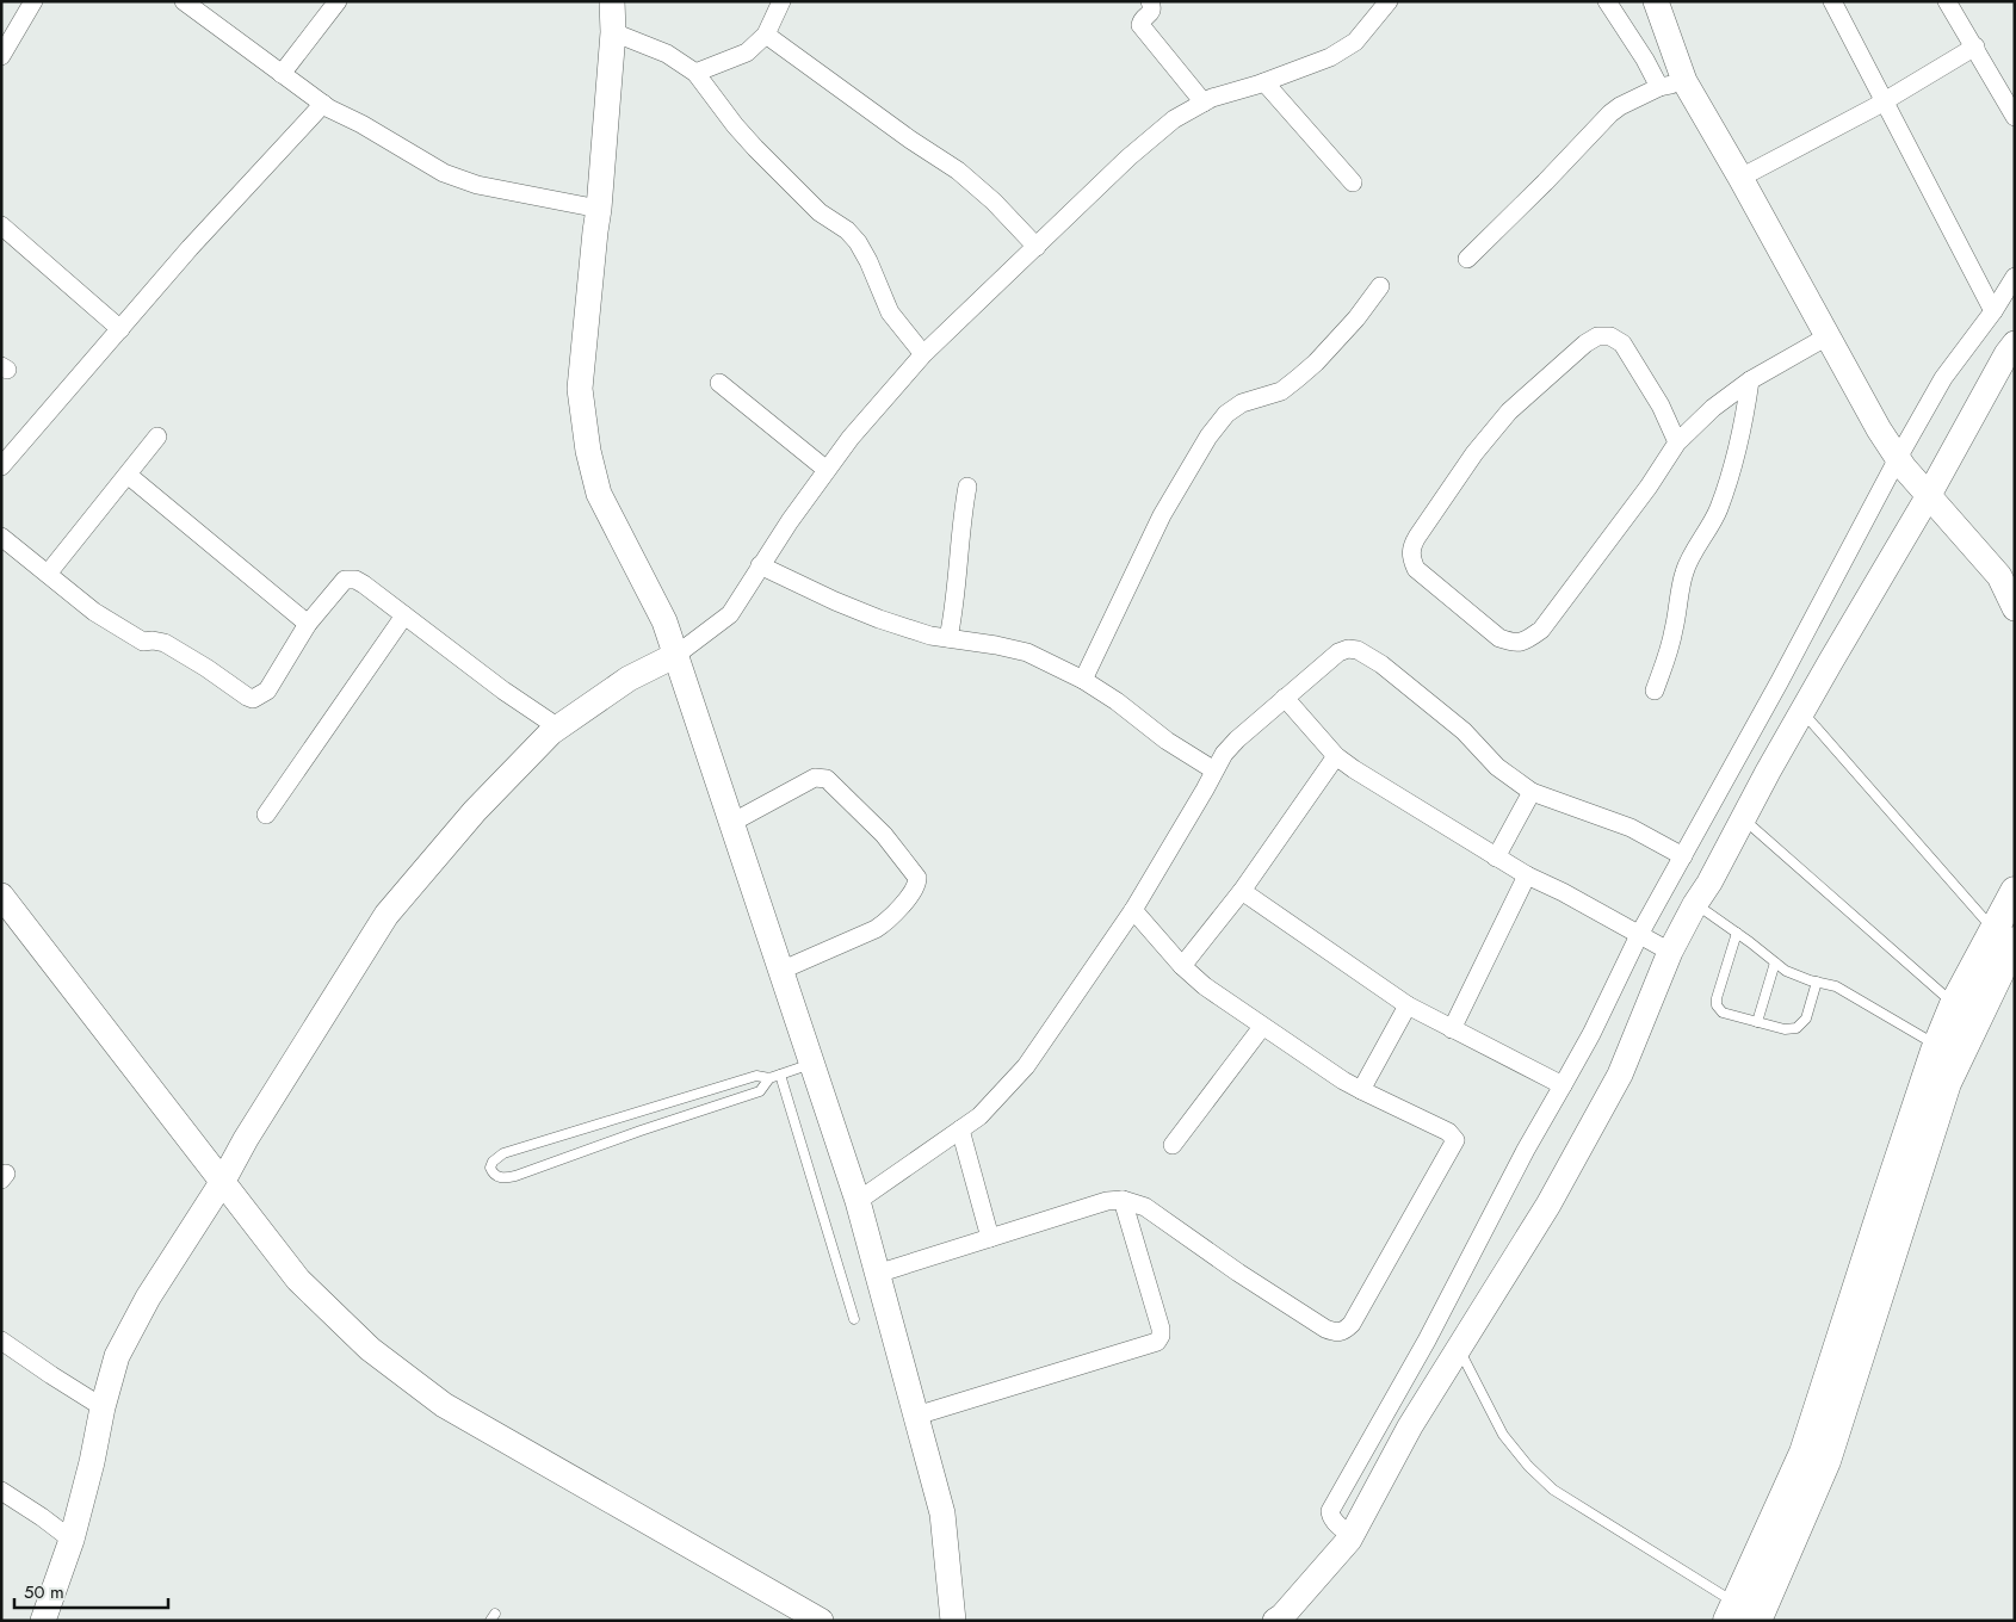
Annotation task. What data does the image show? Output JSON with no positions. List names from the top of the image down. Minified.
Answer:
{"scale_bar":"50 m"}
